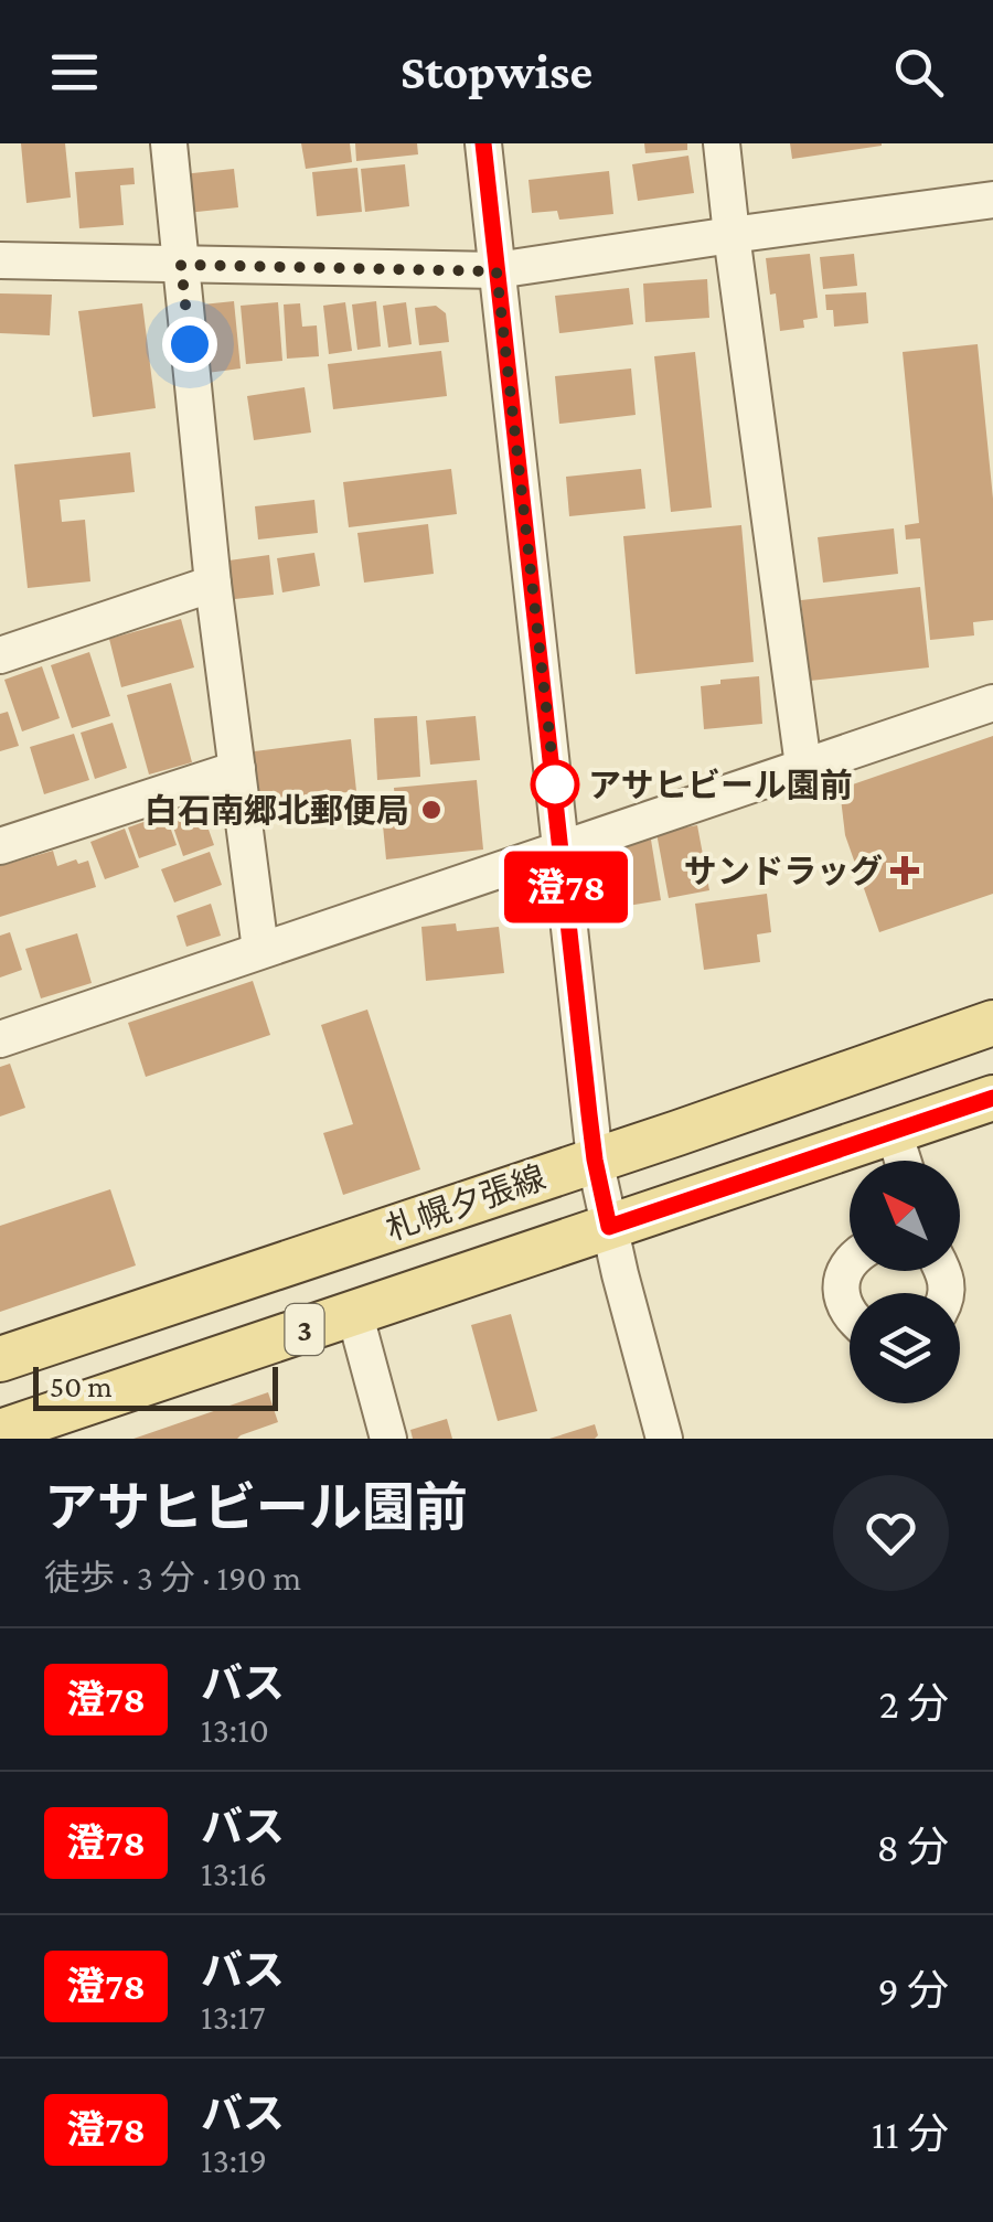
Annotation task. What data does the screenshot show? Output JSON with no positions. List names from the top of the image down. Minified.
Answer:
{"streets":{"main road":["札幌夕張線","3"]},"places":{"other":["アサヒビール園前","白石南郷北郵便局"],"health":["サンドラッグ"]},"lines":["bus line 澄78"],"scale_bar":"50 m","north":"top left","page":{"header":"Stopwise","on_map":"澄78","scale":"50 m","heading":["アサヒビール園前","徒歩 · 3 分 · 190 m"],"list":[{"mark":"澄78","name":"バス","note":"13:10","value":"2 分"},{"mark":"澄78","name":"バス","note":"13:16","value":"8 分"},{"mark":"澄78","name":"バス","note":"13:17","value":"9 分"},{"mark":"澄78","name":"バス","note":"13:19","value":"11 分"}]}}
